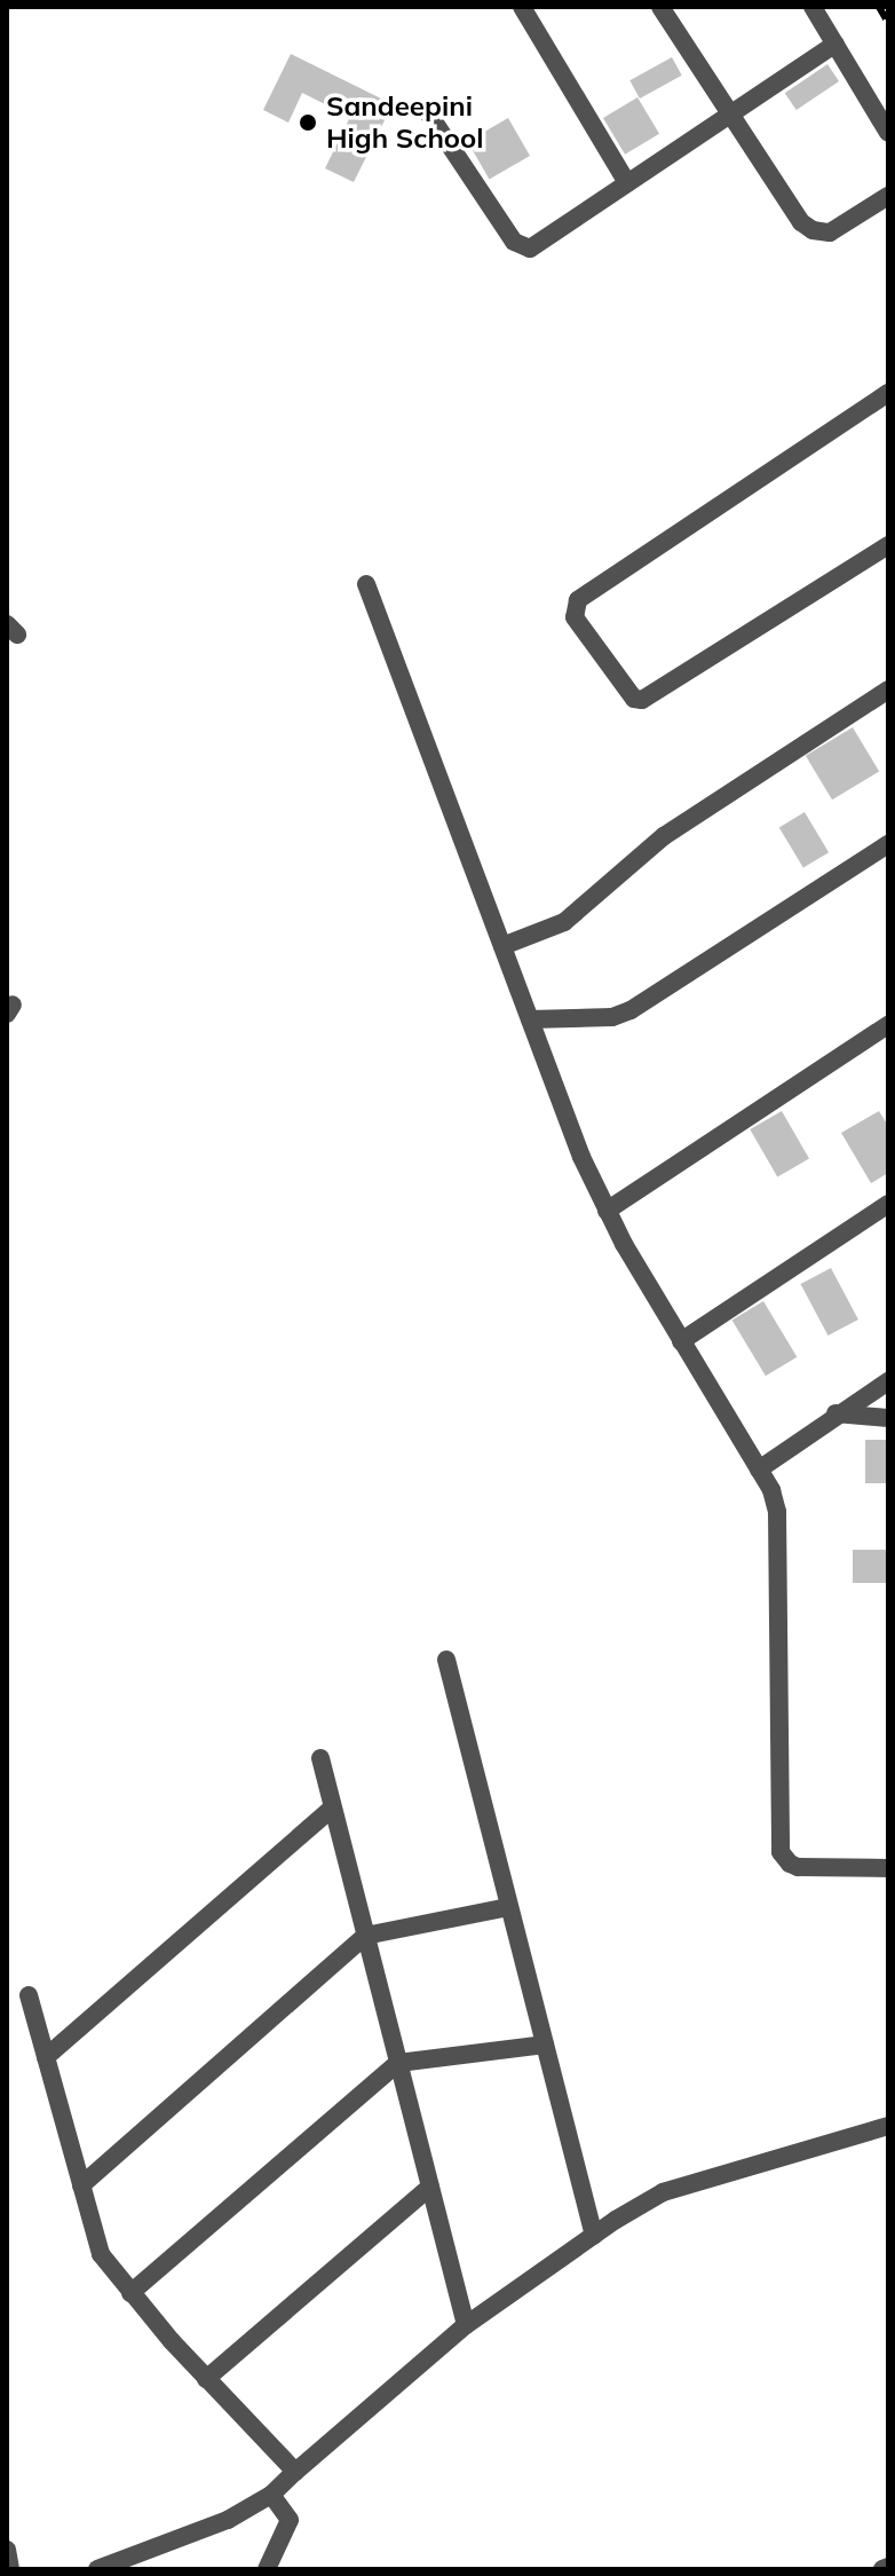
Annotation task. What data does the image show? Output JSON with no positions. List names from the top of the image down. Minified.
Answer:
{"places":["Sandeepini High School"]}
